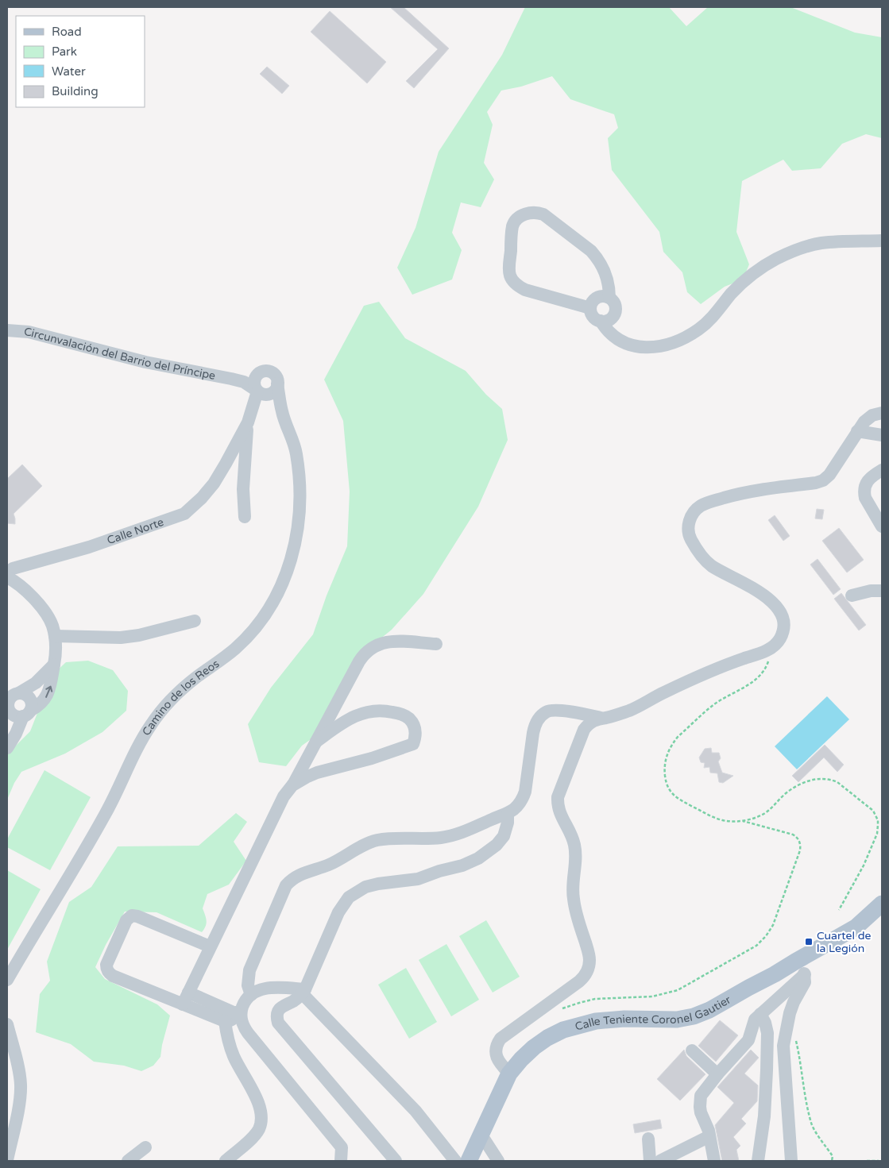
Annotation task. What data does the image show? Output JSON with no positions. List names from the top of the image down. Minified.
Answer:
{"streets":{"main road":["Calle Teniente Coronel Gautier"],"street":["Circunvalación del Barrio del Príncipe","Calle Norte","Camino de los Reos"]},"crossings":[["Circunvalación del Barrio del Príncipe","Camino de los Reos"]],"places":{"transit":["Cuartel de la Legión"]},"legend":["Road","Park","Water","Building"]}
